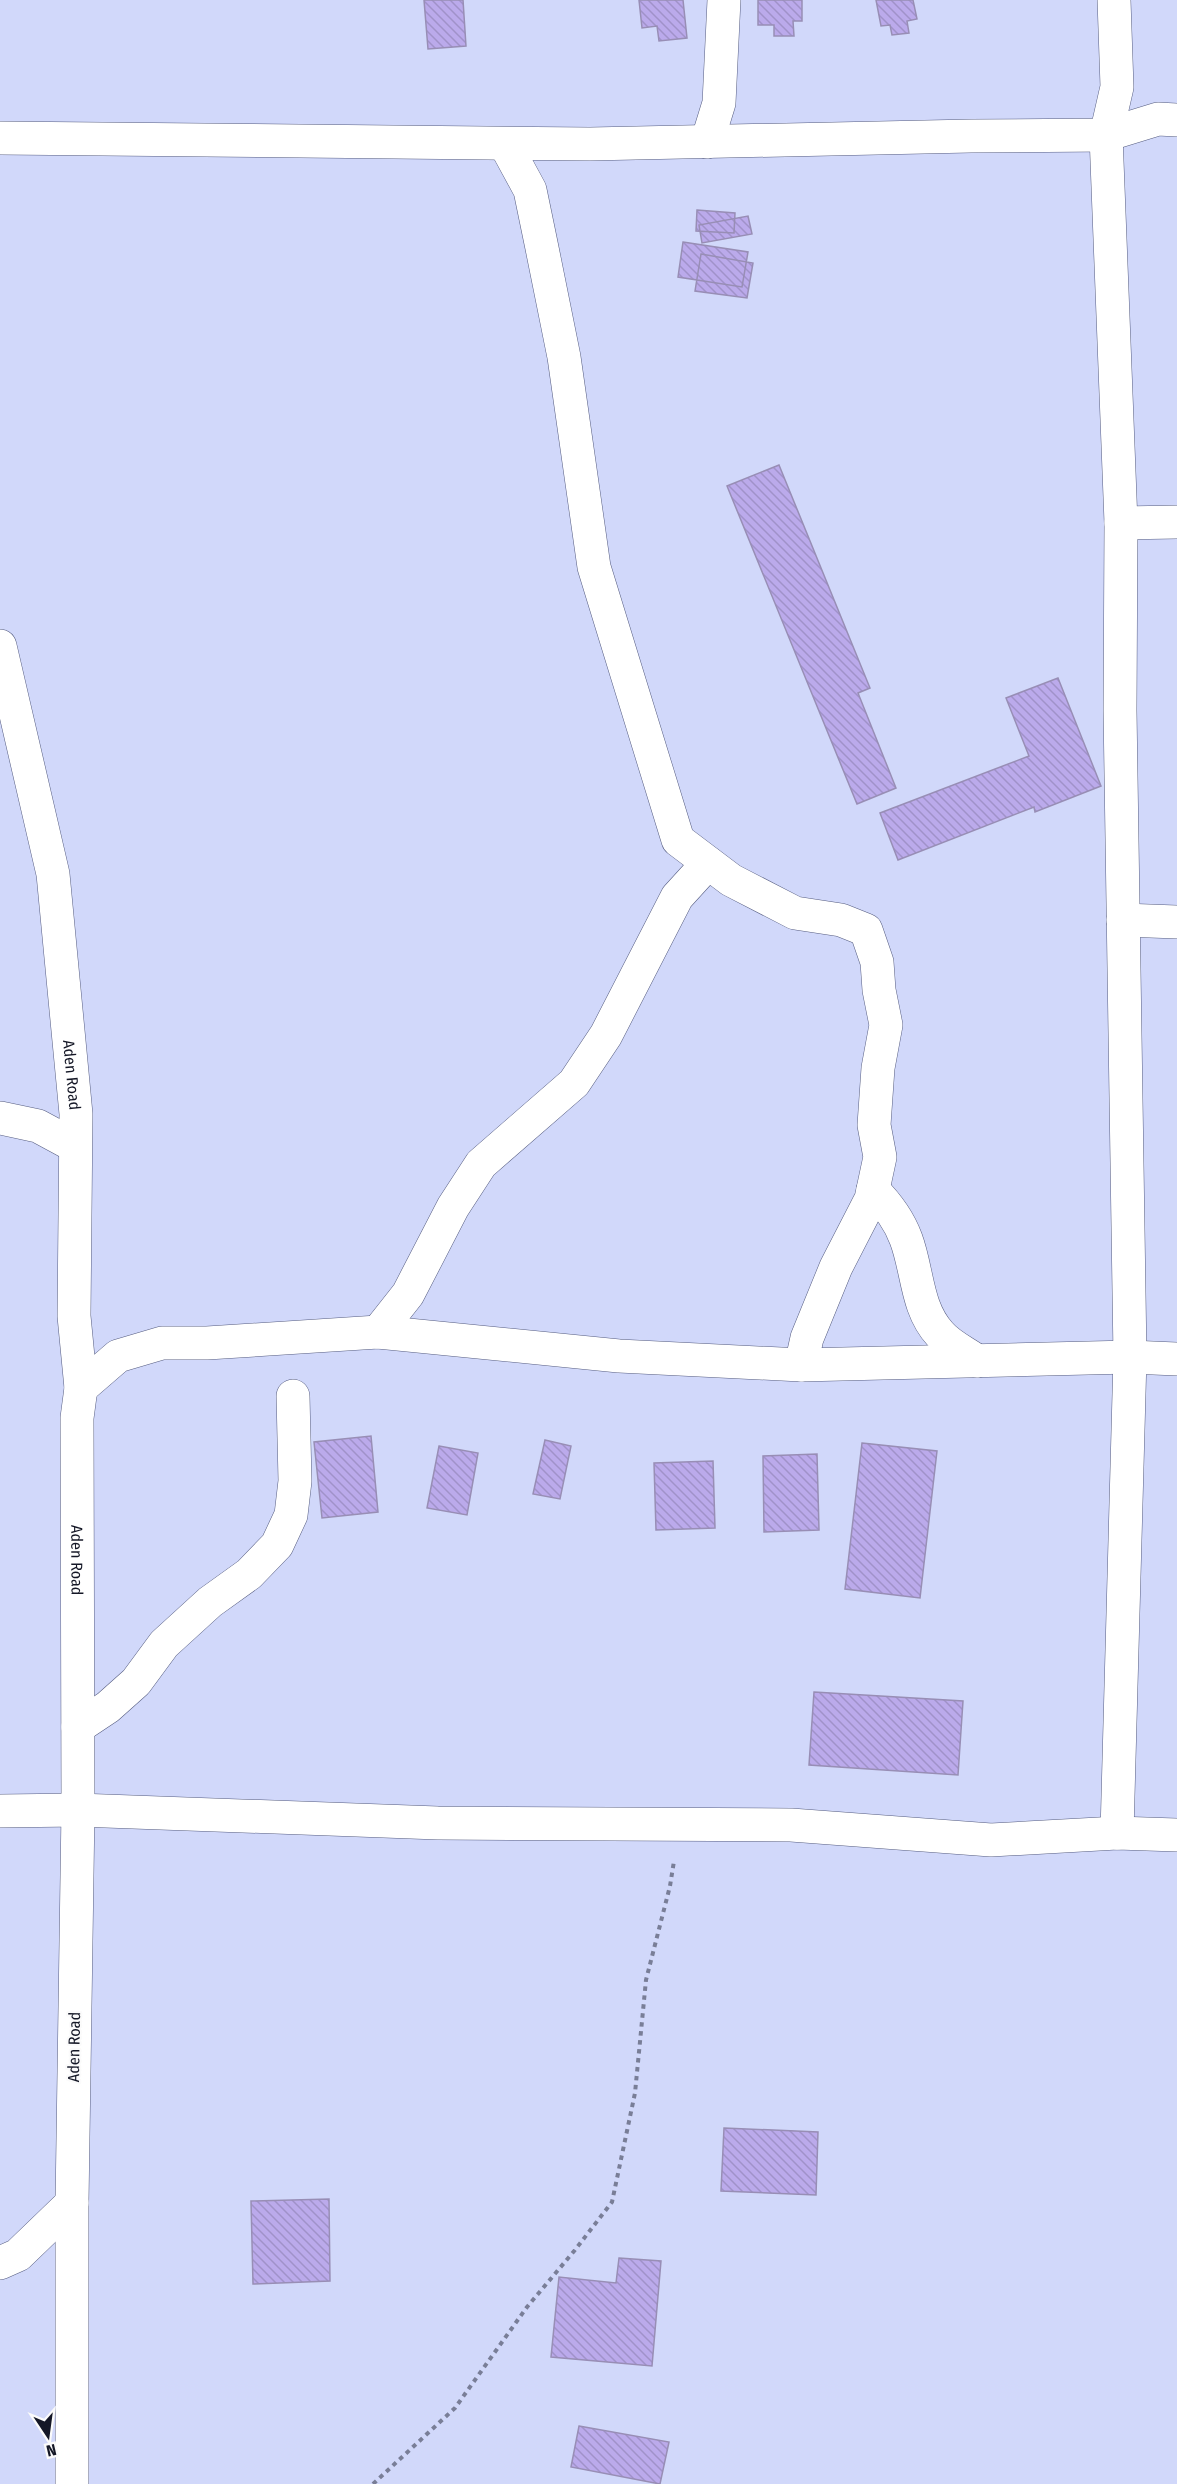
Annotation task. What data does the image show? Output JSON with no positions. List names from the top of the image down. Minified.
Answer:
{"streets":{"street":["Aden Road"]},"north":"bottom"}
